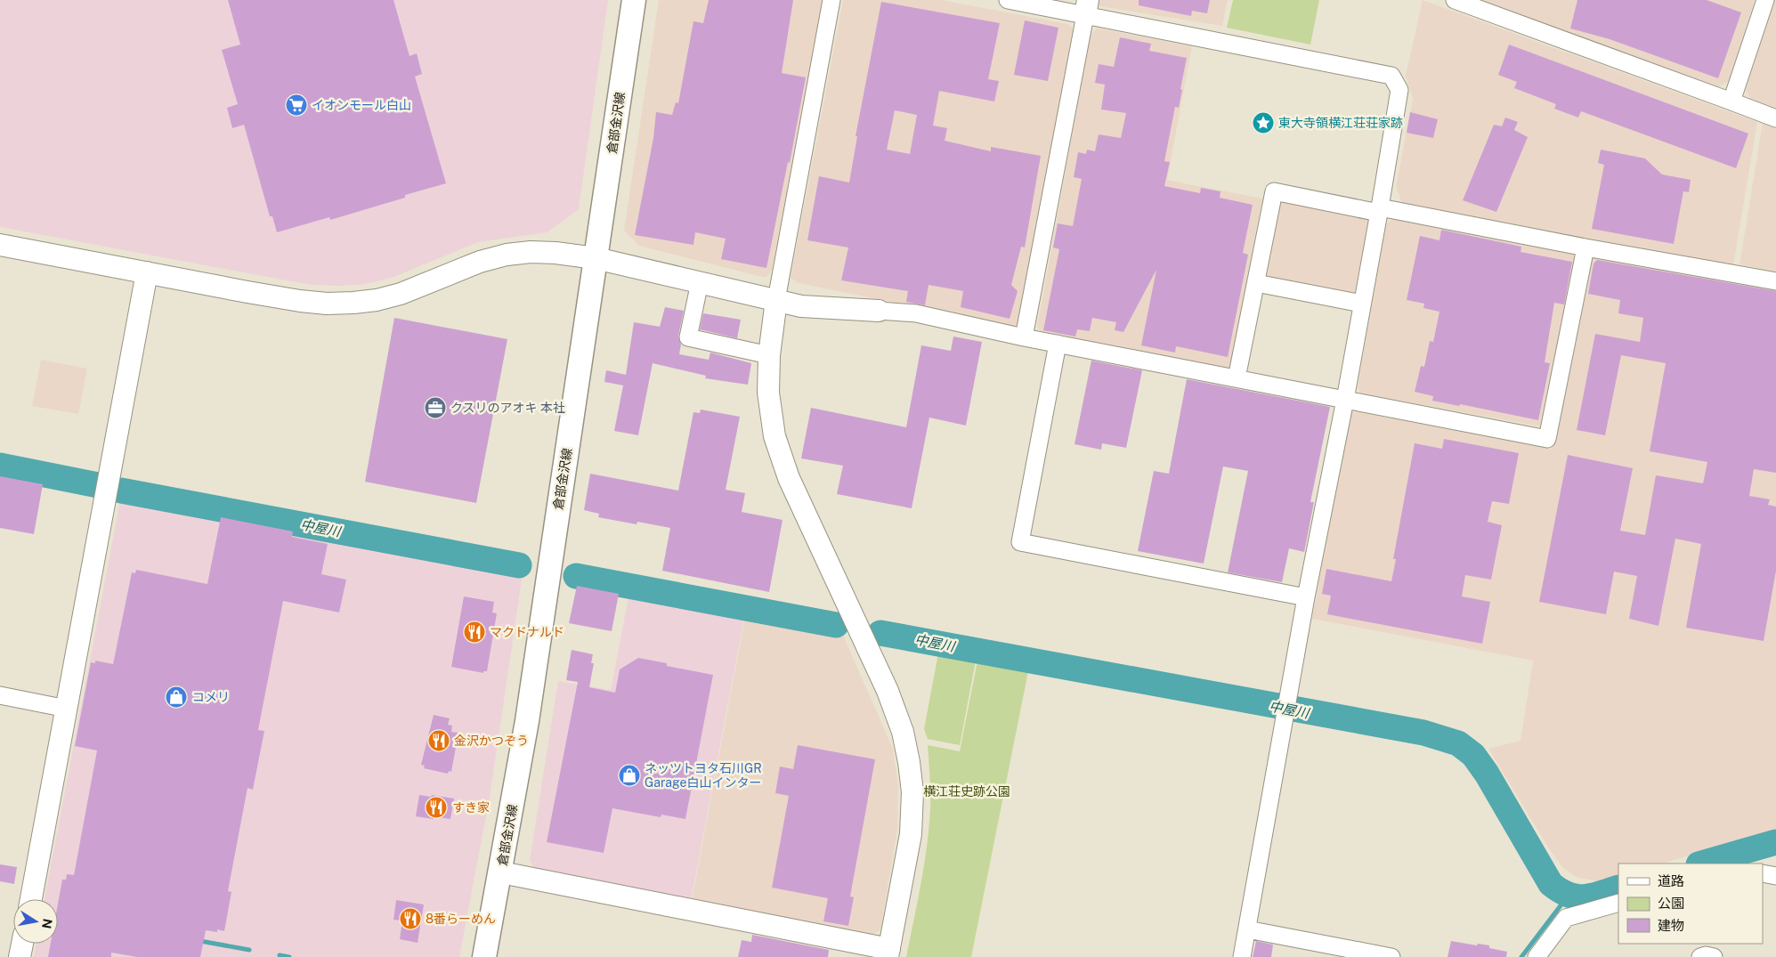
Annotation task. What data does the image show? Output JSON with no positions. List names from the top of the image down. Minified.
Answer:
{"streets":{"main road":["倉部金沢線"]},"water":["中屋川"],"parks":["横江荘史跡公園"],"places":{"supermarket":["イオンモール白山"],"place":["東大寺領横江荘荘家跡"],"office":["クスリのアオキ 本社"],"restaurant":["マクドナルド","金沢かつぞう","すき家","8番らーめん"],"shop":["コメリ","ネッツトヨタ石川GR Garage白山インター"]},"legend":["道路","公園","建物"],"north":"right"}
